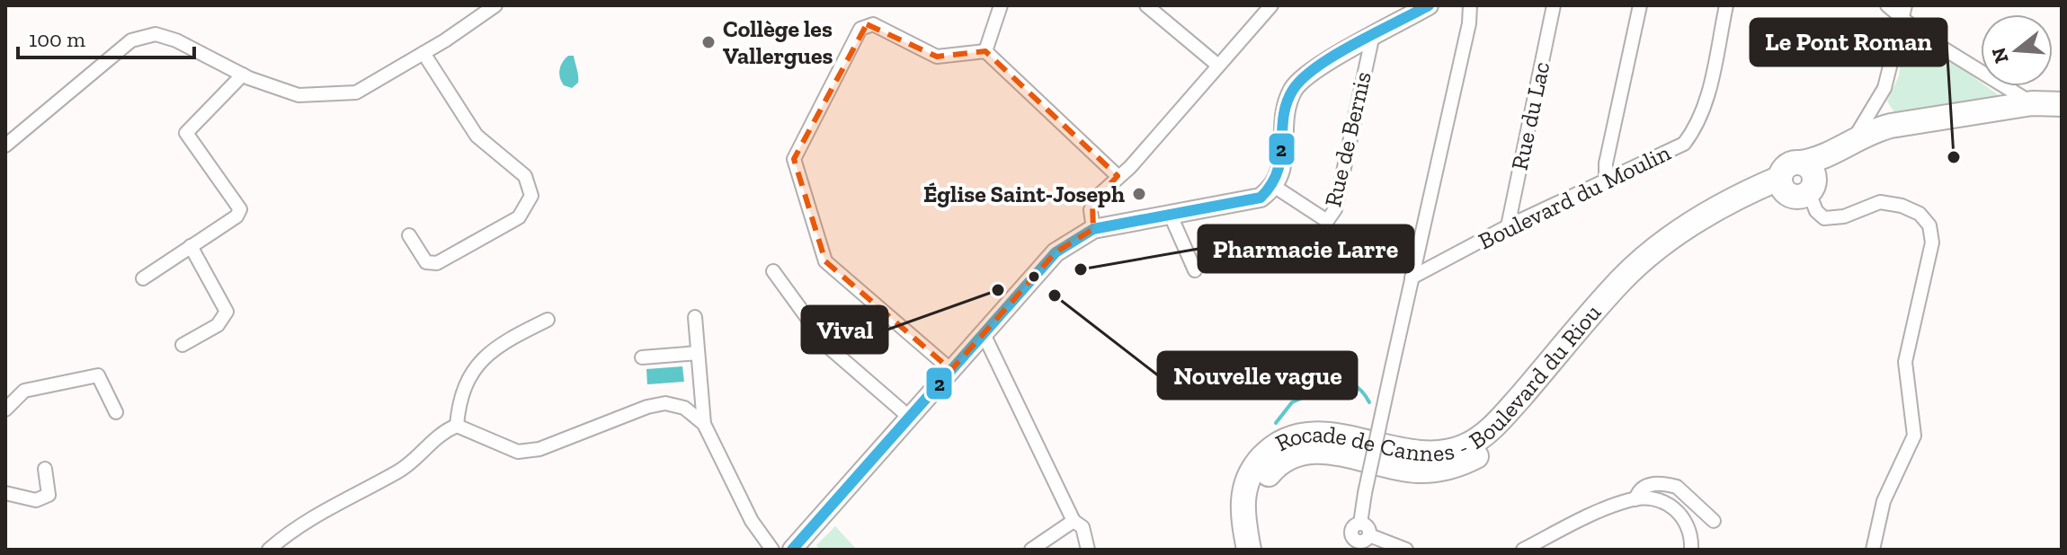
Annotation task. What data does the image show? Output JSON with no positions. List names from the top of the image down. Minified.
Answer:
{"streets":{"highway":["Rocade de Cannes - Boulevard du Riou"],"street":["Rue du Lac","Rue de Bernis","Boulevard du Moulin"]},"crossings":[["Rue du Lac","Boulevard du Moulin"]],"places":["Collège les Vallergues","Le Pont Roman","Église Saint-Joseph","Pharmacie Larre","Vival","Nouvelle vague"],"lines":["transit line 2"],"scale_bar":"100 m","north":"left"}
